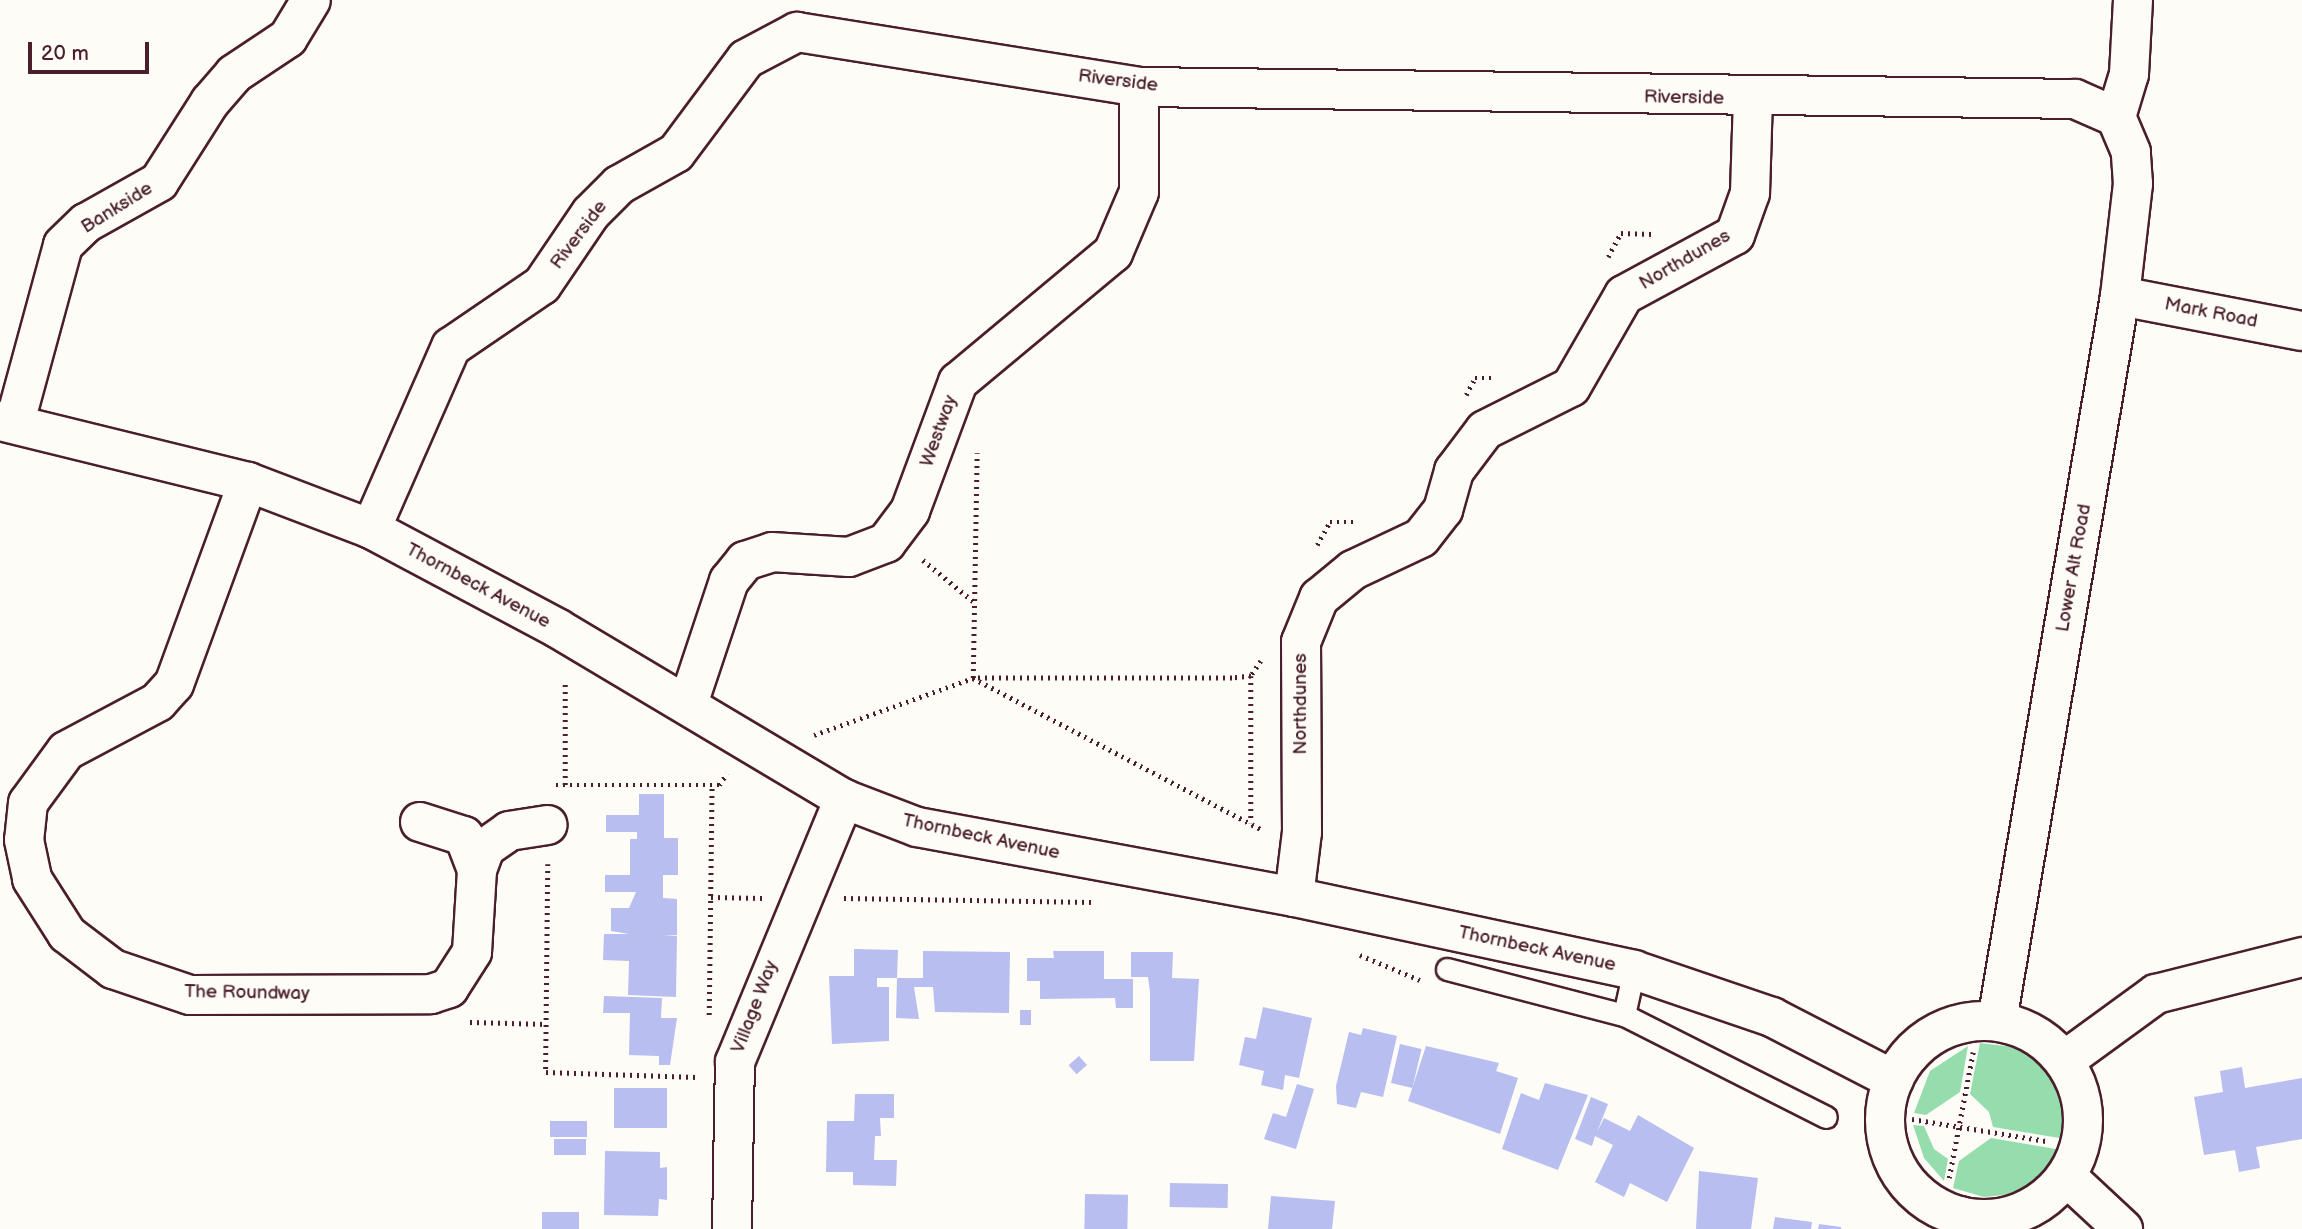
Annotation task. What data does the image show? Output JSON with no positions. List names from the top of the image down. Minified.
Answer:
{"streets":{"street":["Riverside","Bankside","Northdunes","Mark Road","Westway","Lower Alt Road","Thornbeck Avenue","The Roundway","Village Way"]},"crossings":[["Riverside","Northdunes"],["Riverside","Westway"],["Riverside","Lower Alt Road"],["Riverside","Thornbeck Avenue"],["Bankside","Thornbeck Avenue"],["Northdunes","Thornbeck Avenue"],["Mark Road","Lower Alt Road"],["Westway","Thornbeck Avenue"],["Thornbeck Avenue","The Roundway"],["Thornbeck Avenue","Village Way"]],"scale_bar":"20 m"}
